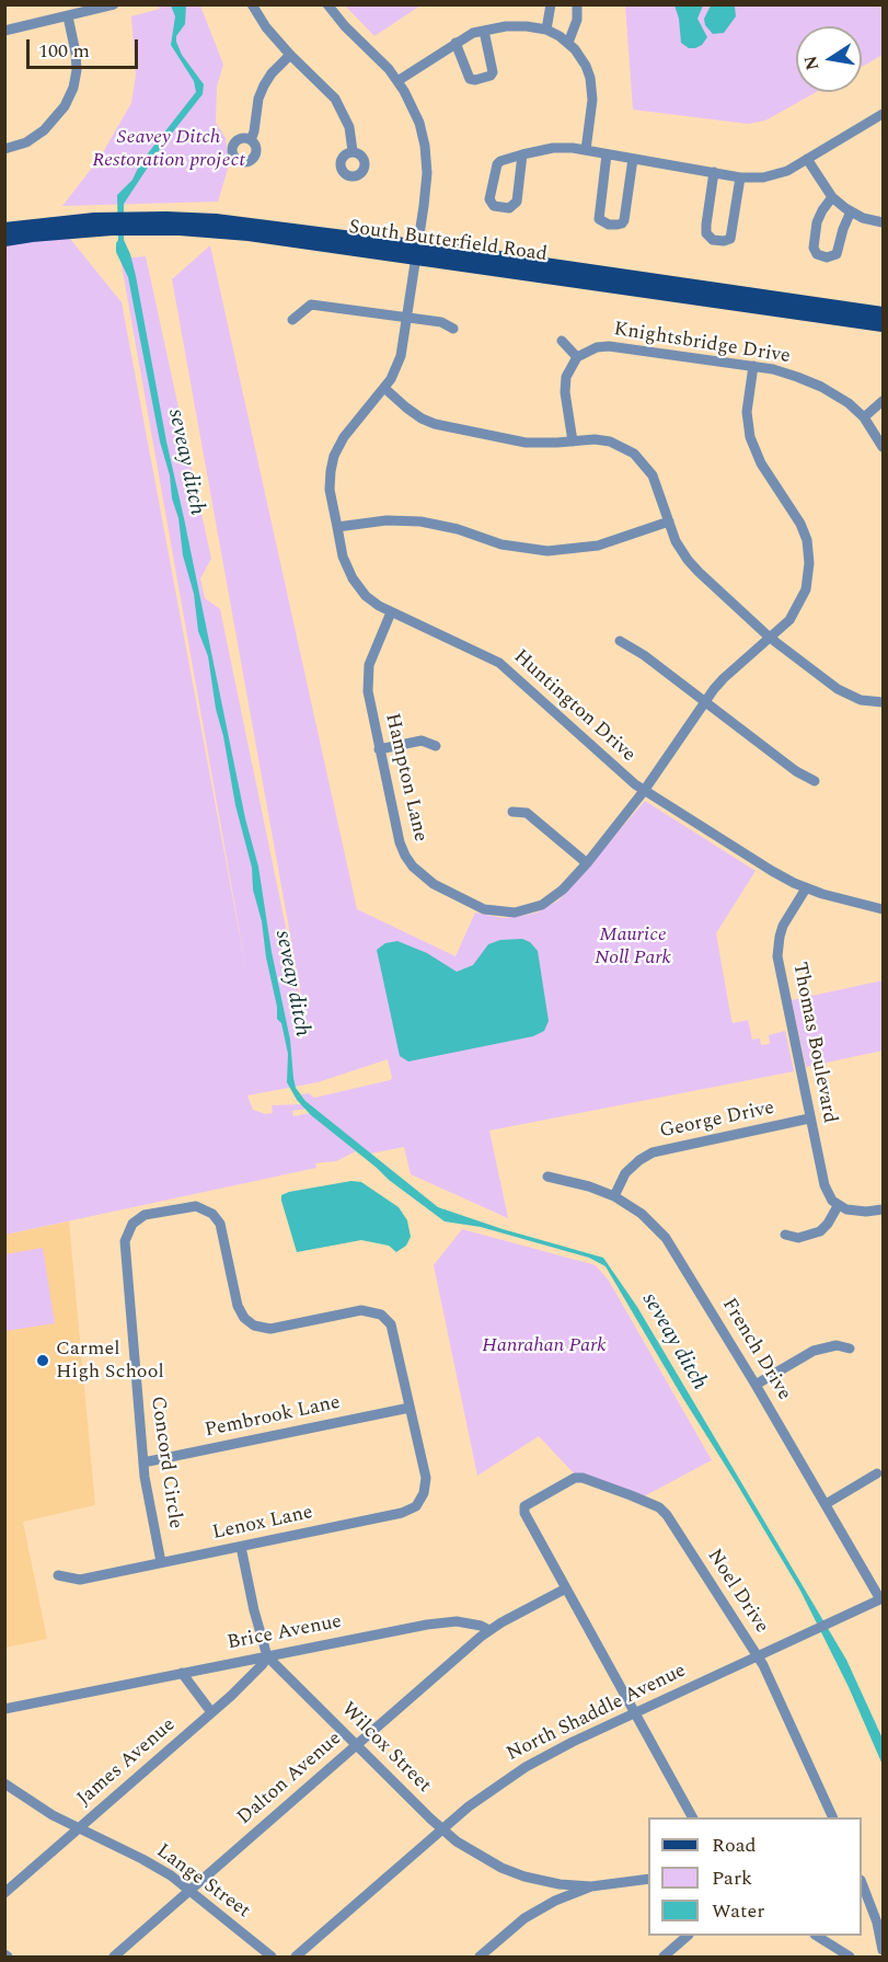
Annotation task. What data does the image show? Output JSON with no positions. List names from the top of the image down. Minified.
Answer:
{"streets":{"main road":["South Butterfield Road"],"street":["Knightsbridge Drive","Huntington Drive","Hampton Lane","Thomas Boulevard","George Drive","French Drive","Pembrook Lane","Concord Circle","Lenox Lane","Noel Drive","Brice Avenue","North Shaddle Avenue","Wilcox Street","James Avenue","Dalton Avenue","Lange Street"]},"crossings":[["South Butterfield Road","Huntington Drive"],["Knightsbridge Drive","Hampton Lane"],["Huntington Drive","Hampton Lane"],["Huntington Drive","Thomas Boulevard"],["Thomas Boulevard","George Drive"],["George Drive","French Drive"],["French Drive","North Shaddle Avenue"],["Pembrook Lane","Concord Circle"],["Concord Circle","Lenox Lane"],["Lenox Lane","Wilcox Street"],["Noel Drive","North Shaddle Avenue"],["Brice Avenue","Wilcox Street"],["Brice Avenue","James Avenue"],["Brice Avenue","Dalton Avenue"],["North Shaddle Avenue","Wilcox Street"],["Wilcox Street","James Avenue"],["Wilcox Street","Dalton Avenue"],["James Avenue","Lange Street"],["Dalton Avenue","Lange Street"]],"water":["seveay ditch"],"parks":["Seavey Ditch Restoration project","Maurice Noll Park","Hanrahan Park"],"places":["Carmel High School"],"legend":["Road","Park","Water"],"scale_bar":"100 m","north":"left"}
